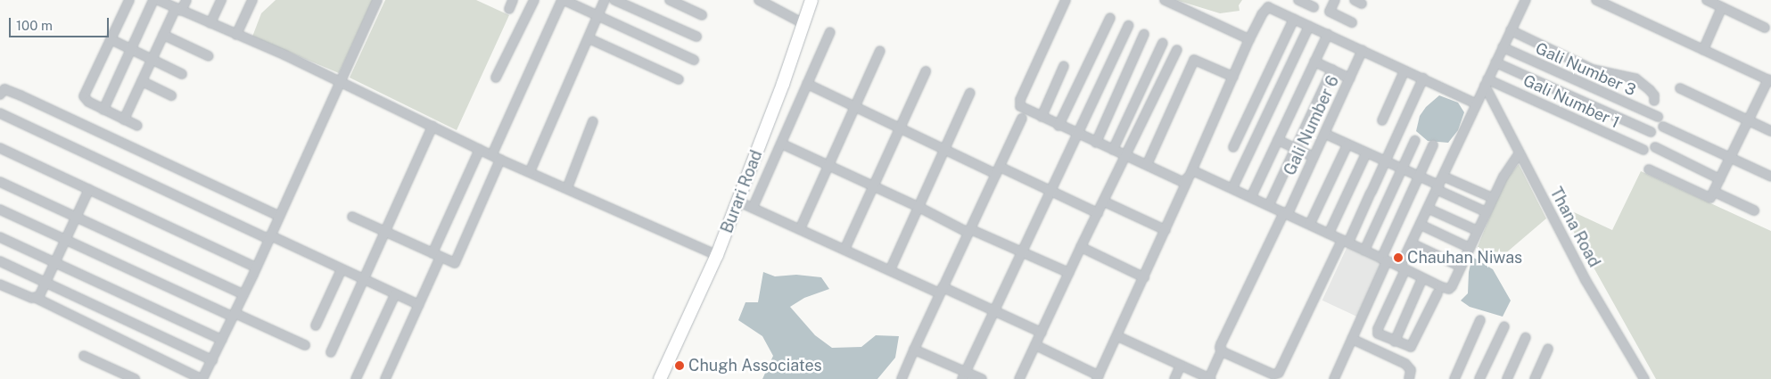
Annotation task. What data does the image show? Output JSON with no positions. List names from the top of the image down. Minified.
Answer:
{"streets":{"main road":["Burari Road"],"street":["Gali Number 3","Gali Number 1","Gali Number 6","Thana Road"]},"crossings":[["Gali Number 1","Thana Road"]],"places":["Chauhan Niwas","Chugh Associates"],"scale_bar":"100 m"}
